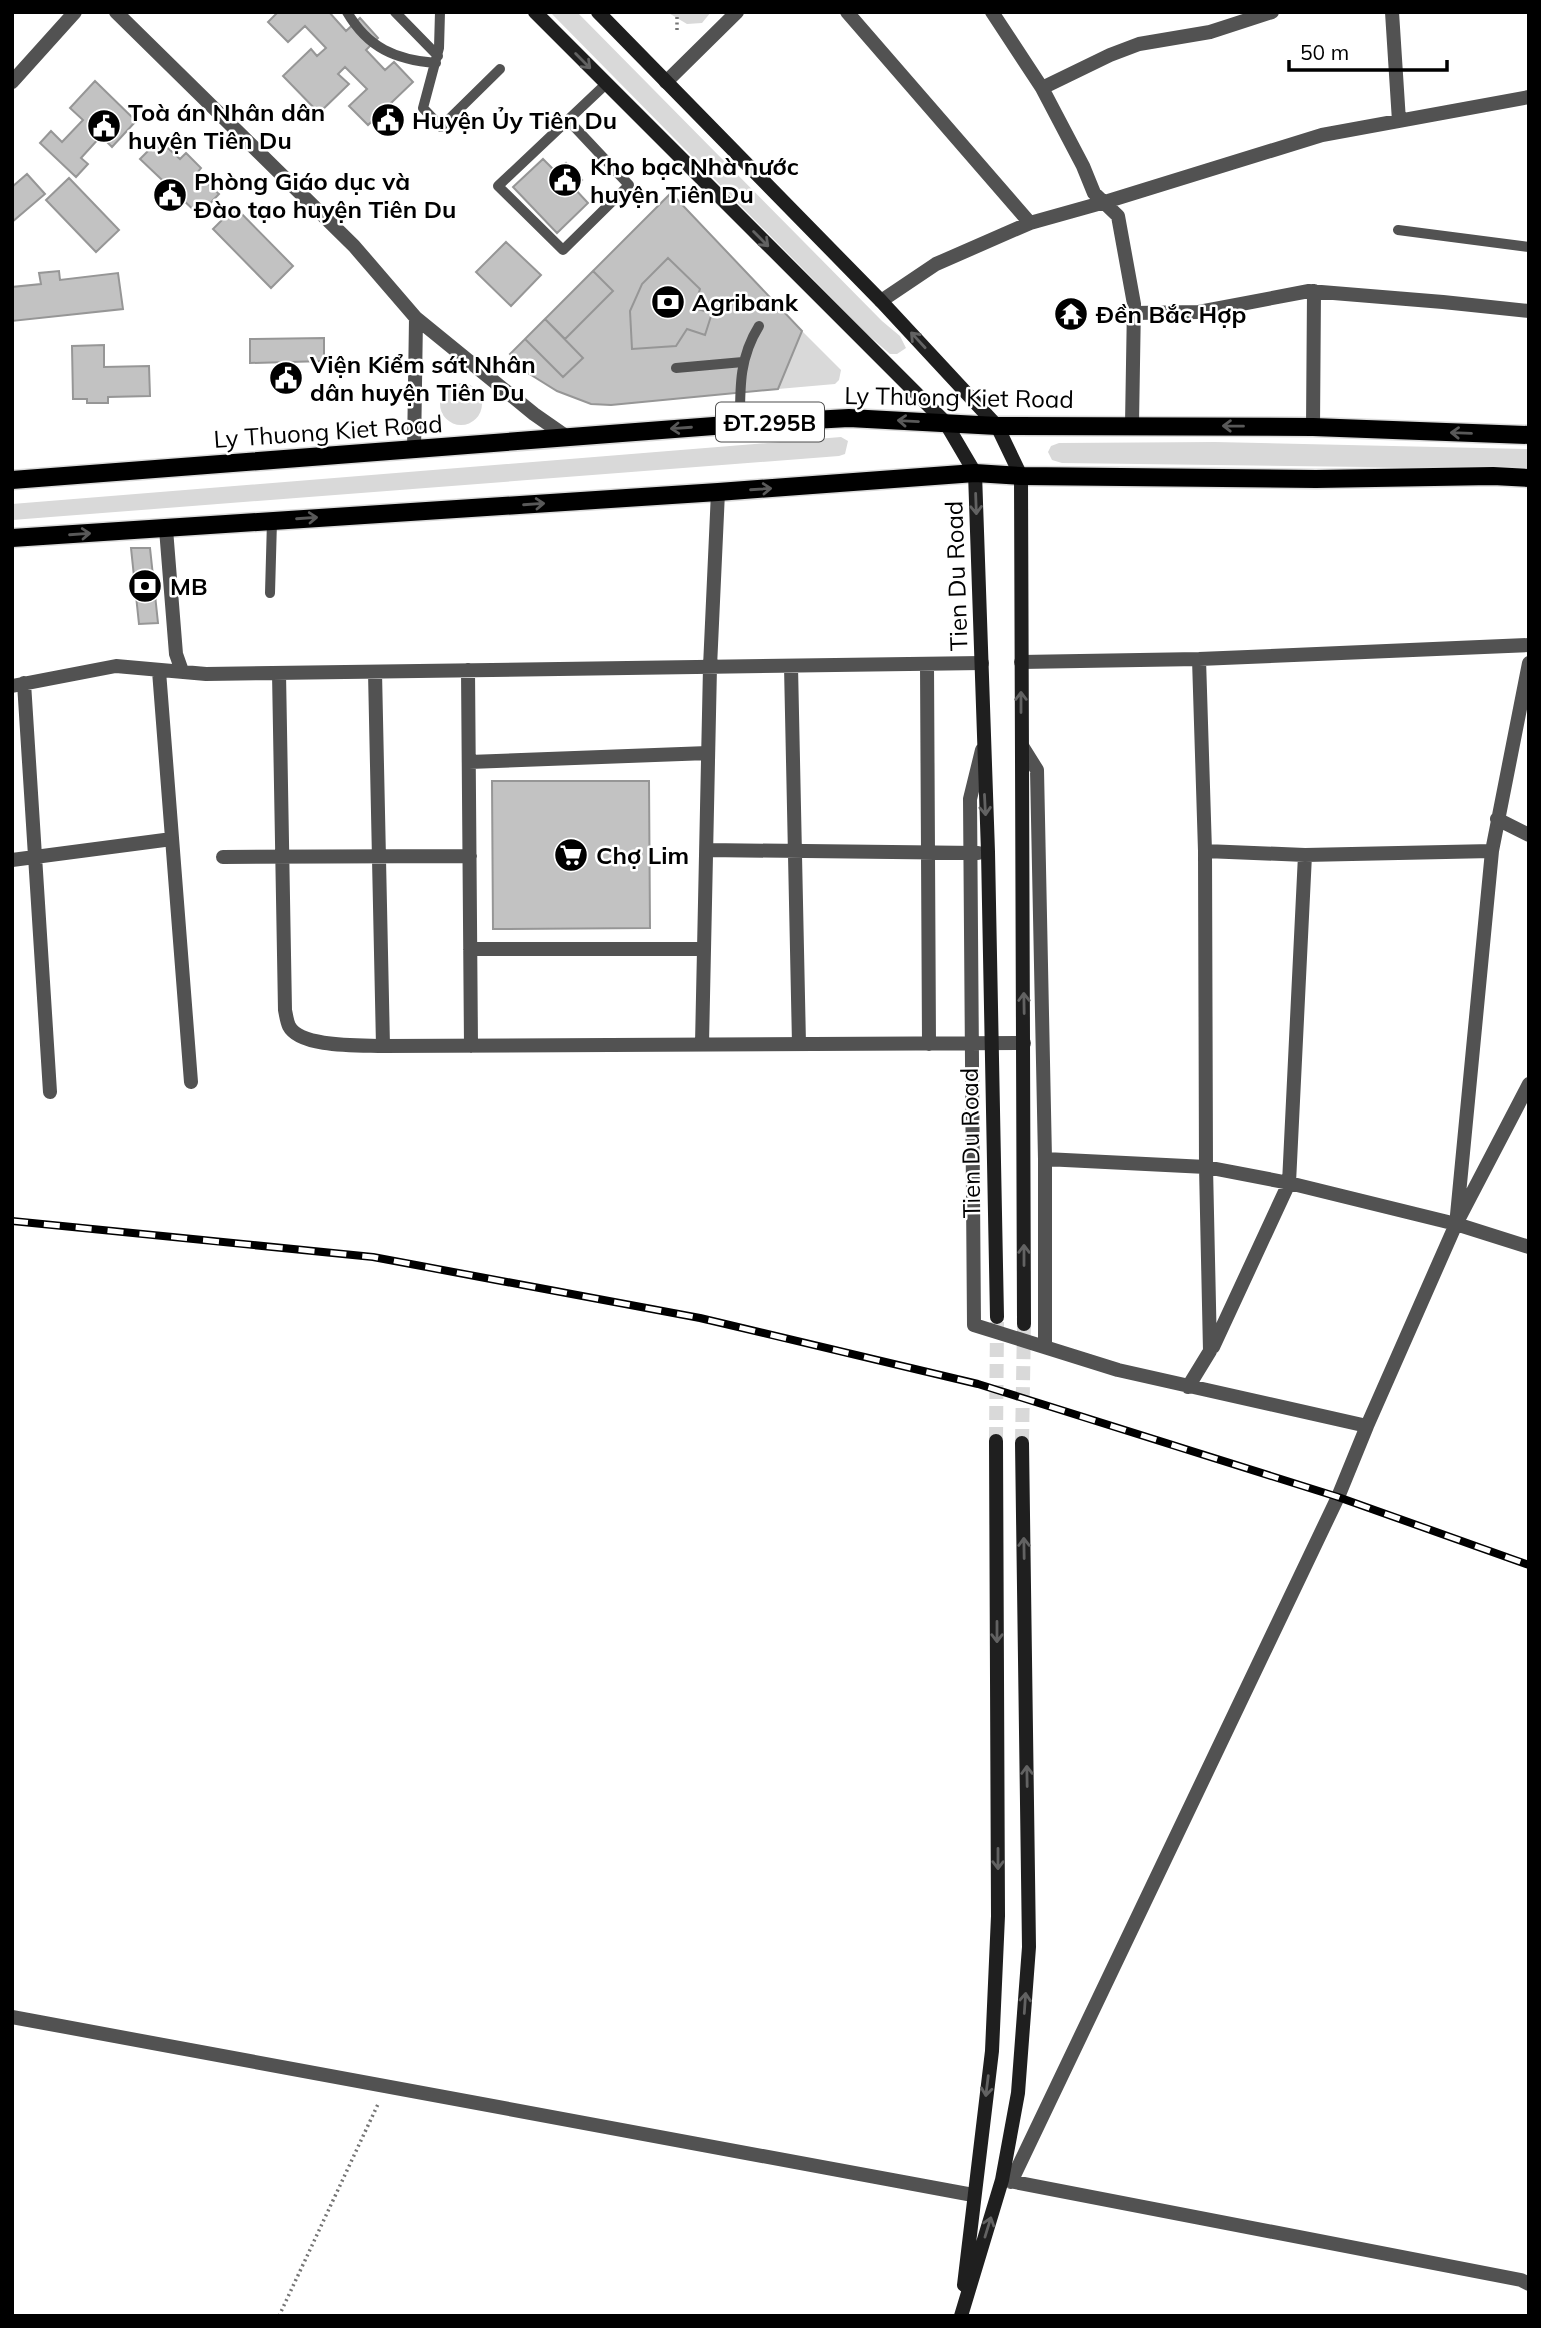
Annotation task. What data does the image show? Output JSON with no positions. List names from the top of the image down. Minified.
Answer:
{"streets":{"main road":["Ly Thuong Kiet Road","ĐT.295B","Tien Du Road"]},"crossings":[["Ly Thuong Kiet Road","Tien Du Road"]],"places":{"public building":["Huyện Ủy Tiên Du","Toà án Nhân dân huyện Tiên Du","Kho bạc Nhà nước huyện Tiên Du","Phòng Giáo dục và Đào tạo huyện Tiên Du","Viện Kiểm sát Nhân dân huyện Tiên Du"],"bank":["Agribank","MB"],"temple":["Đền Bắc Hợp"],"supermarket":["Chợ Lim"]},"scale_bar":"50 m"}
